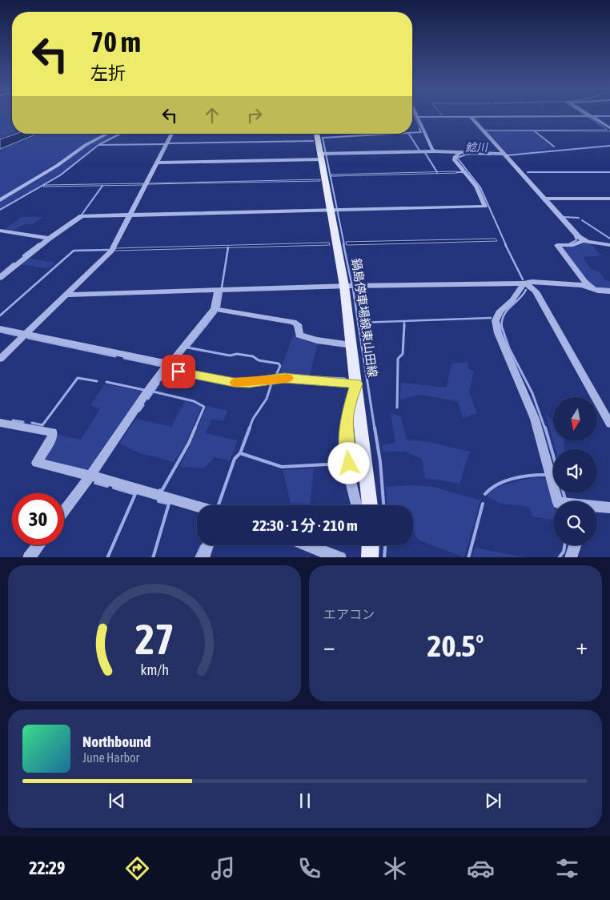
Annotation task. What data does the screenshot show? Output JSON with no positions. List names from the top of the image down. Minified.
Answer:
{"streets":{"main road":["鍋島停車場線東山田線"]},"water":["鯰川"],"north":"bottom","page":{"turn":["70 m","左折"],"limit":"30","trip":"22:30 · 1 分 · 210 m","tile":"エアコン","heat":["−","20.5°","+"],"song":["Northbound","June Harbor"],"tabs":"22:29","gauge":["27","km/h"]}}
